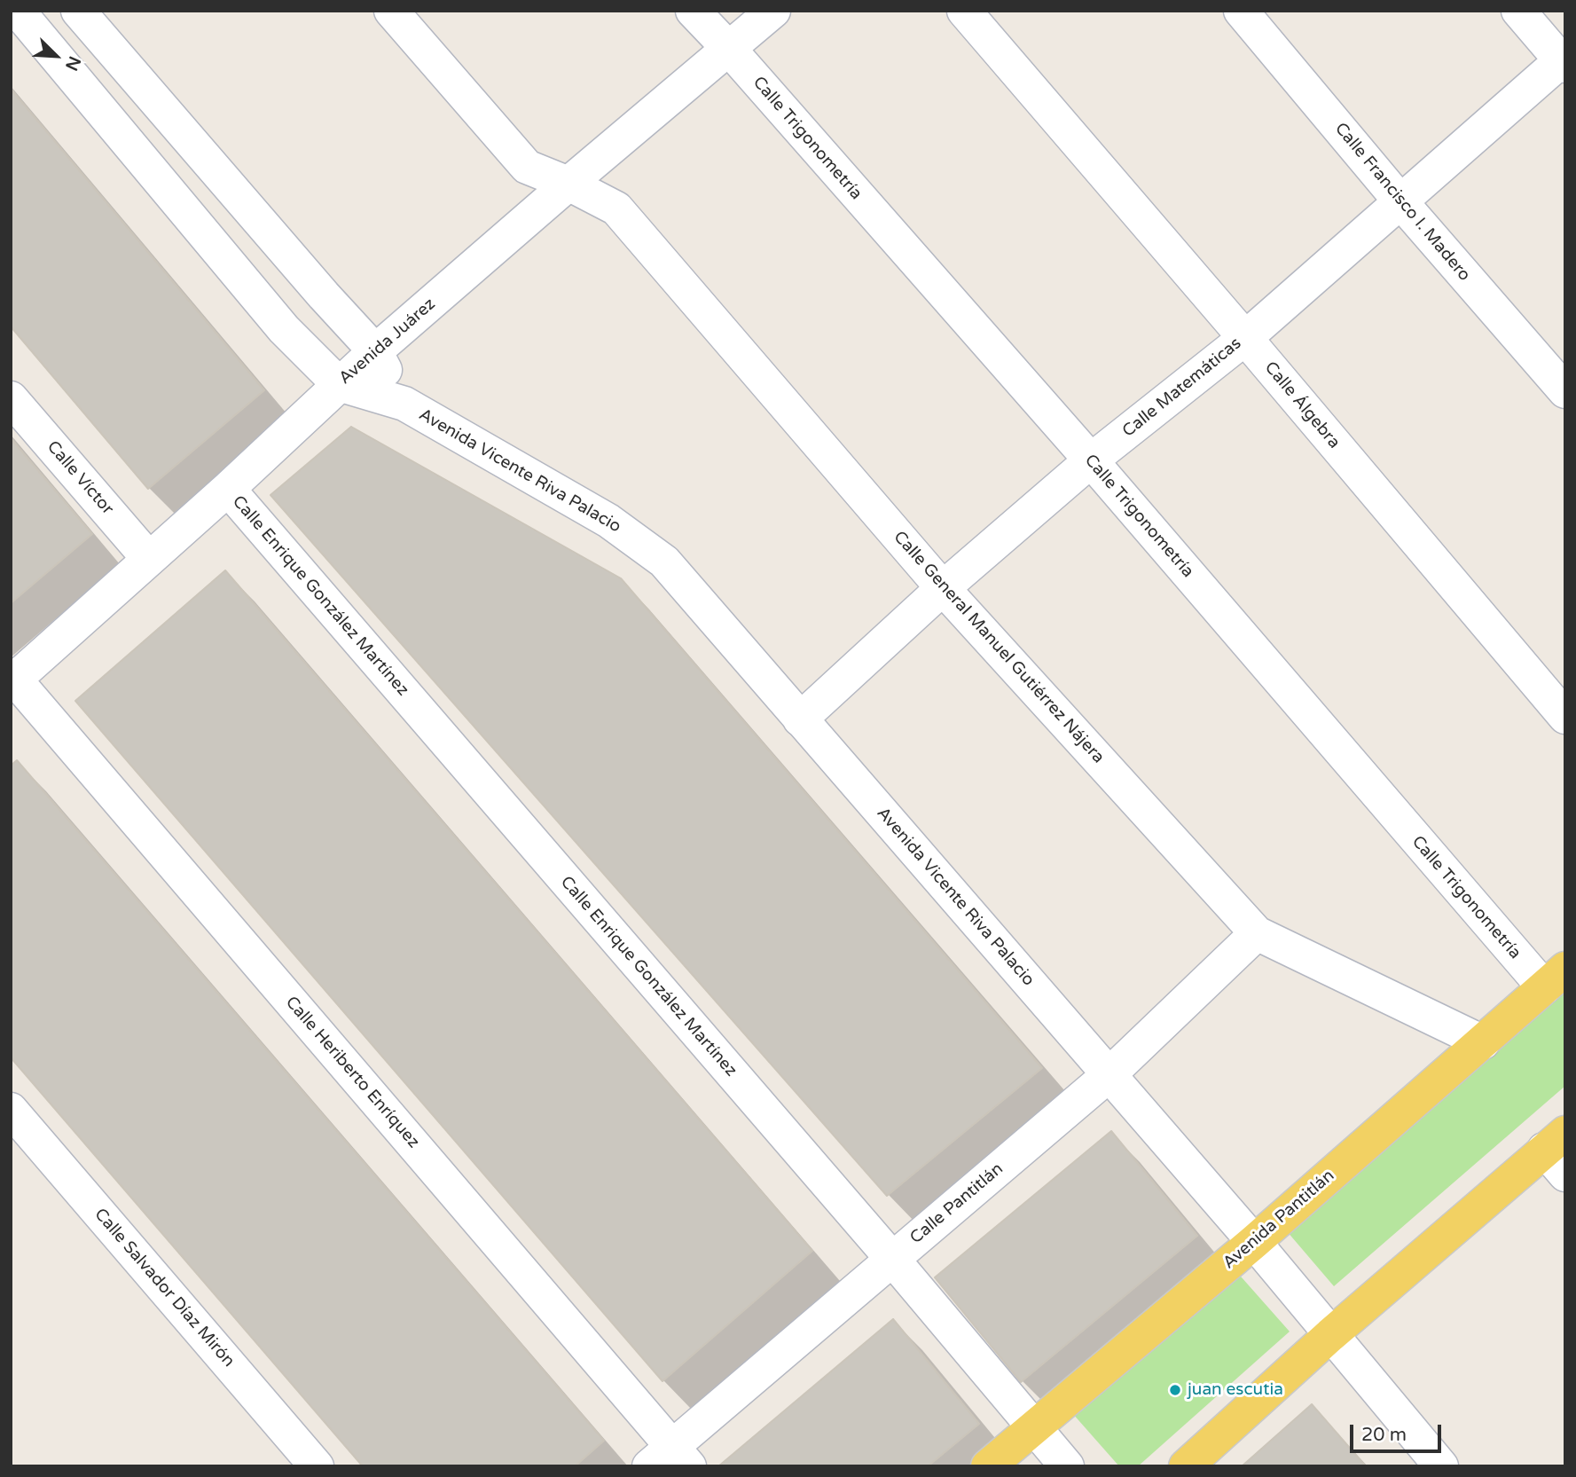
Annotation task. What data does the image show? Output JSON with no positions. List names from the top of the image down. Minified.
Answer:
{"streets":{"main road":["Avenida Pantitlán"],"street":["Calle Trigonometría","Calle Francisco I. Madero","Avenida Juárez","Calle Matemáticas","Calle Álgebra","Avenida Vicente Riva Palacio","Calle Víctor","Calle Enrique González Martínez","Calle General Manuel Gutiérrez Nájera","Calle Heriberto Enríquez","Calle Pantitlán","Calle Salvador Díaz Mirón"]},"crossings":[["Calle Trigonometría","Avenida Juárez"],["Calle Trigonometría","Calle Matemáticas"],["Calle Trigonometría","Avenida Pantitlán"],["Calle Francisco I. Madero","Calle Matemáticas"],["Avenida Juárez","Avenida Vicente Riva Palacio"],["Avenida Juárez","Calle Víctor"],["Avenida Juárez","Calle Enrique González Martínez"],["Avenida Juárez","Calle General Manuel Gutiérrez Nájera"],["Avenida Juárez","Calle Heriberto Enríquez"],["Calle Matemáticas","Calle Álgebra"],["Calle Matemáticas","Avenida Vicente Riva Palacio"],["Calle Matemáticas","Calle General Manuel Gutiérrez Nájera"],["Avenida Vicente Riva Palacio","Calle Pantitlán"],["Avenida Vicente Riva Palacio","Avenida Pantitlán"],["Calle Enrique González Martínez","Calle Pantitlán"],["Calle Enrique González Martínez","Avenida Pantitlán"],["Calle General Manuel Gutiérrez Nájera","Calle Pantitlán"],["Calle General Manuel Gutiérrez Nájera","Avenida Pantitlán"],["Calle Heriberto Enríquez","Calle Pantitlán"]],"places":["juan escutia"],"scale_bar":"20 m","north":"bottom right"}
